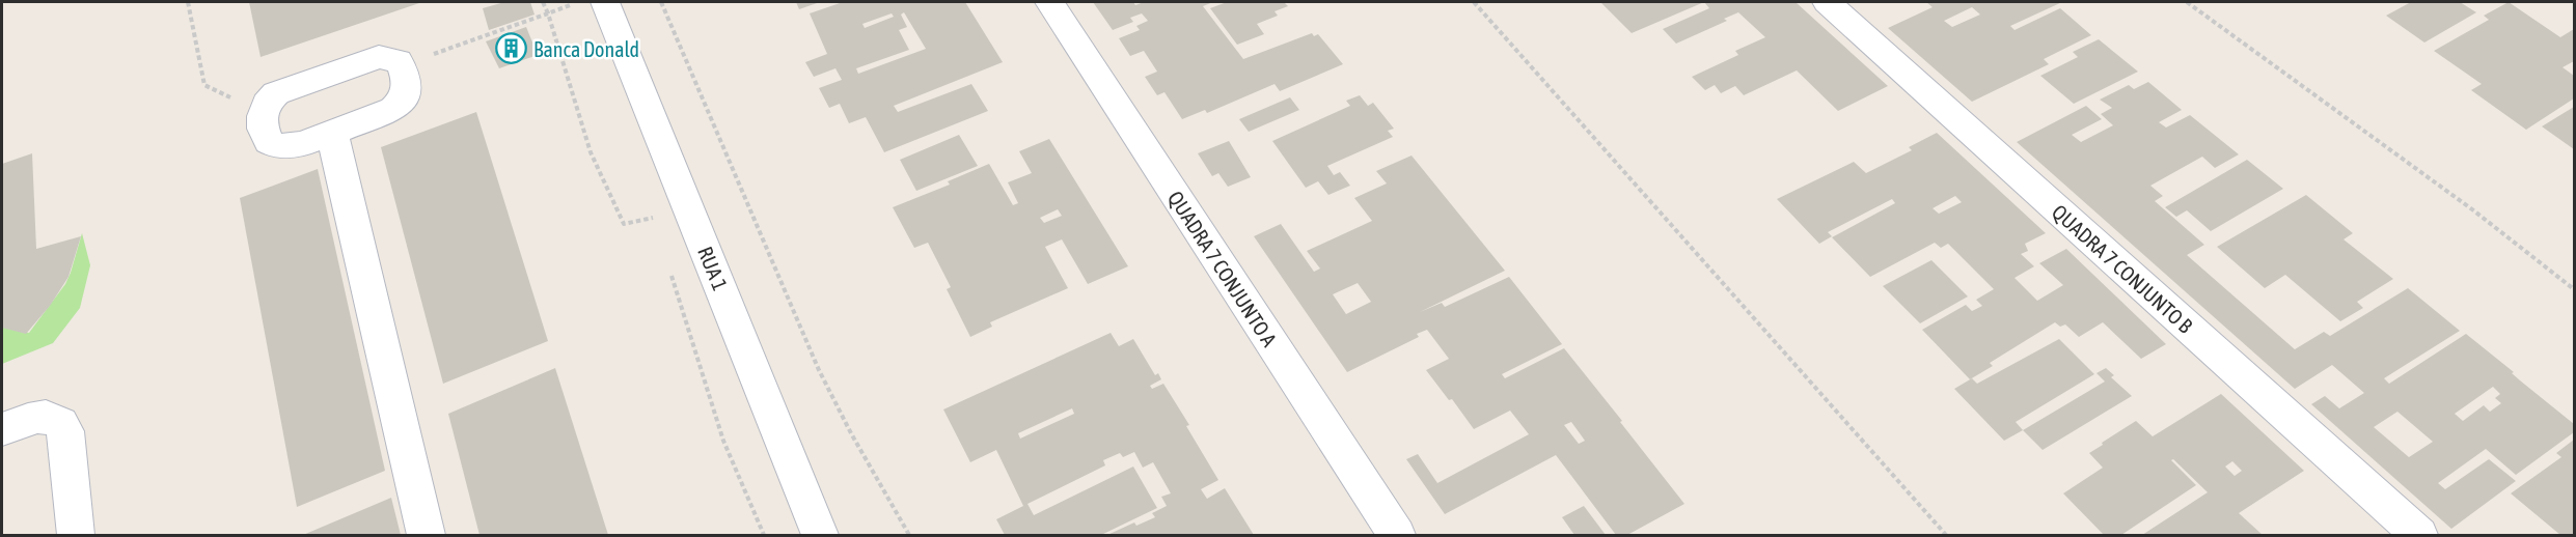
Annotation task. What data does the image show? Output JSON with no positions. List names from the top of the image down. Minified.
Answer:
{"streets":{"street":["RUA 1","QUADRA 7 CONJUNTO A","QUADRA 7 CONJUNTO B"]},"places":{"building":["Banca Donald"]}}
